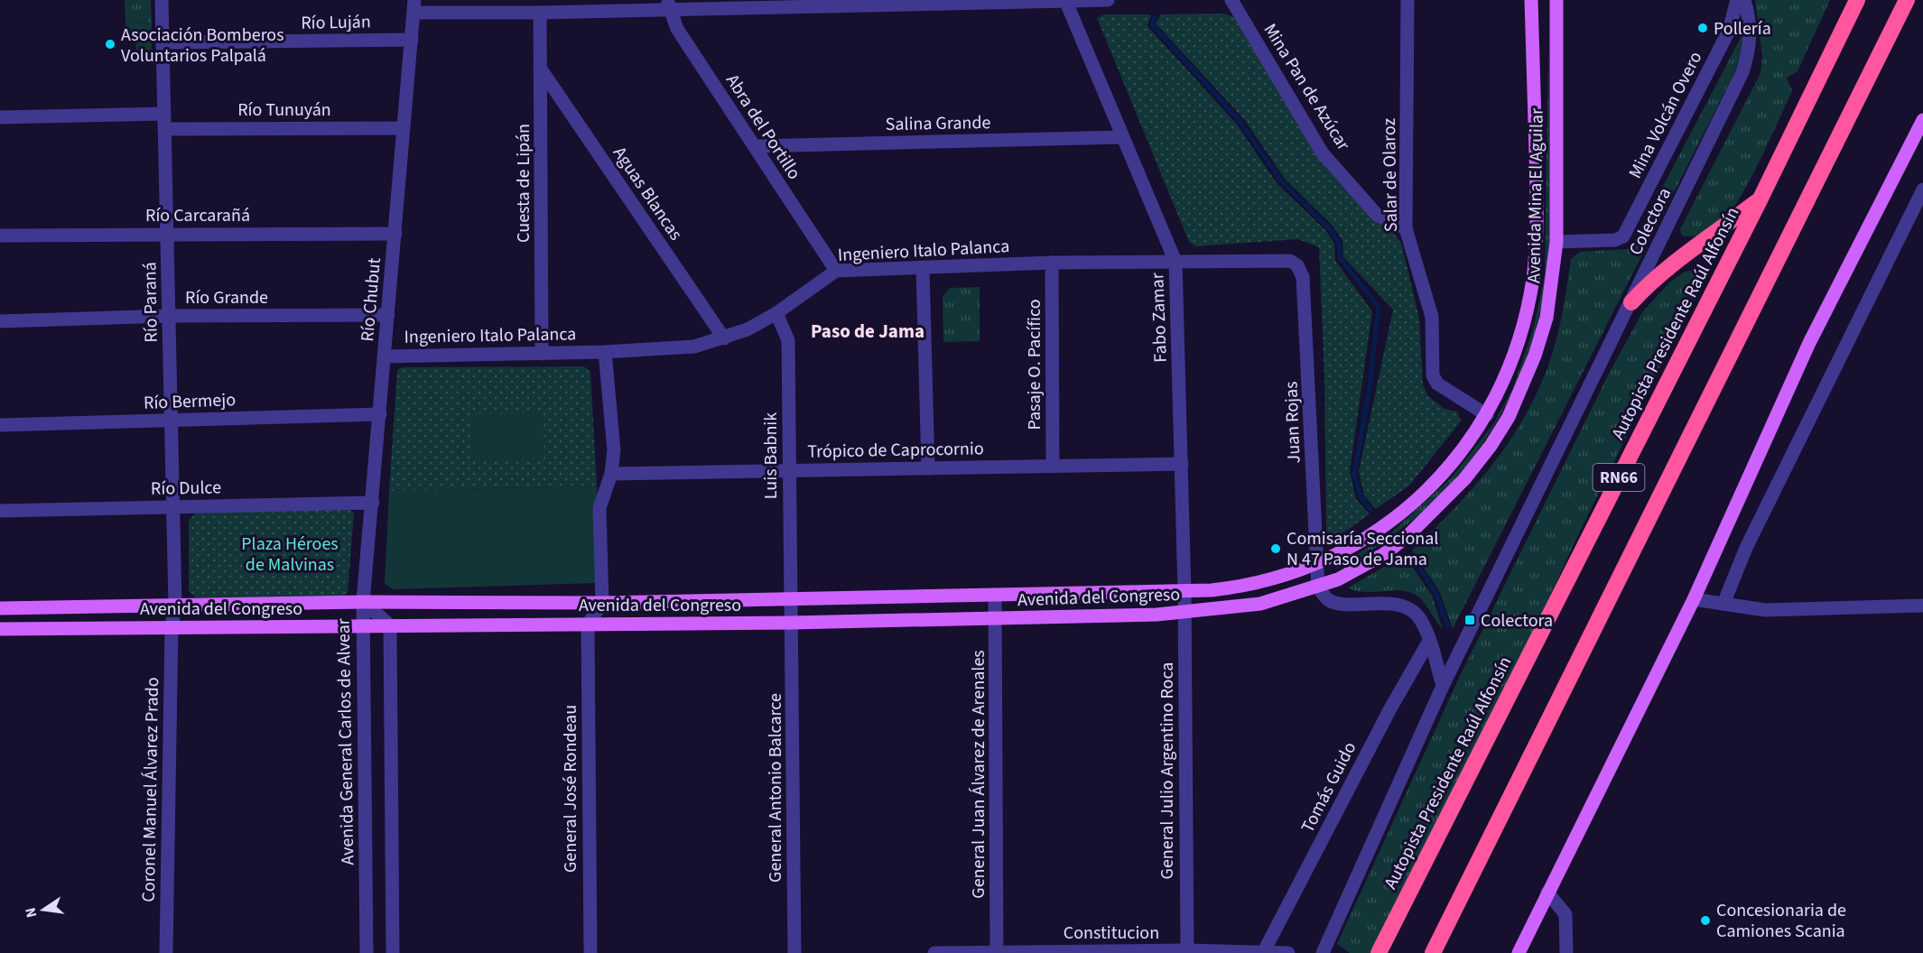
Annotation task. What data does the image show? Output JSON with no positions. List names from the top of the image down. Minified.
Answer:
{"streets":{"highway":["Autopista Presidente Raúl Alfonsín","RN66"],"main road":["Avenida Mina El Aguilar","Avenida del Congreso"],"street":["Río Luján","Mina Pan de Azúcar","Río Tunuyán","Mina Volcán Overo","Salina Grande","Abra del Portillo","Salar de Olaroz","Cuesta de Lipán","Aguas Blancas","Río Carcarañá","Colectora","Ingeniero Italo Palanca","Río Grande","Río Chubut","Río Paraná","Fabo Zamar","Pasaje O. Pacífico","Río Bermejo","Juan Rojas","Trópico de Caprocornio","Luis Babnik","Río Dulce","Avenida General Carlos de Alvear","General Julio Argentino Roca","General Juan Álvarez de Arenales","Tomás Guido","General Antonio Balcarce","General José Rondeau","Coronel Manuel Álvarez Prado","Constitucion"]},"crossings":[["Río Luján","Río Chubut"],["Río Luján","Río Paraná"],["Mina Pan de Azúcar","Salar de Olaroz"],["Río Tunuyán","Río Chubut"],["Río Tunuyán","Río Paraná"],["Mina Volcán Overo","Avenida Mina El Aguilar"],["Salina Grande","Abra del Portillo"],["Salina Grande","Fabo Zamar"],["Abra del Portillo","Ingeniero Italo Palanca"],["Salar de Olaroz","Avenida Mina El Aguilar"],["Cuesta de Lipán","Aguas Blancas"],["Cuesta de Lipán","Ingeniero Italo Palanca"],["Aguas Blancas","Ingeniero Italo Palanca"],["Avenida Mina El Aguilar","Juan Rojas"],["Avenida Mina El Aguilar","Avenida del Congreso"],["Río Carcarañá","Río Chubut"],["Río Carcarañá","Río Paraná"],["Ingeniero Italo Palanca","Río Chubut"],["Ingeniero Italo Palanca","Fabo Zamar"],["Ingeniero Italo Palanca","Pasaje O. Pacífico"],["Ingeniero Italo Palanca","Juan Rojas"],["Ingeniero Italo Palanca","Luis Babnik"],["Río Grande","Río Chubut"],["Río Grande","Río Paraná"],["Río Chubut","Río Bermejo"],["Río Chubut","Río Dulce"],["Río Chubut","Avenida del Congreso"],["Río Chubut","Avenida General Carlos de Alvear"],["Río Paraná","Río Bermejo"],["Río Paraná","Río Dulce"],["Río Paraná","Avenida del Congreso"],["Río Paraná","Coronel Manuel Álvarez Prado"],["Fabo Zamar","Trópico de Caprocornio"],["Fabo Zamar","Avenida del Congreso"],["Fabo Zamar","General Julio Argentino Roca"],["Pasaje O. Pacífico","Trópico de Caprocornio"],["Juan Rojas","Avenida del Congreso"],["Trópico de Caprocornio","Luis Babnik"],["Luis Babnik","Avenida del Congreso"],["Luis Babnik","General Antonio Balcarce"],["Avenida del Congreso","Avenida General Carlos de Alvear"],["Avenida del Congreso","General Julio Argentino Roca"],["Avenida del Congreso","General Juan Álvarez de Arenales"],["Avenida del Congreso","General Antonio Balcarce"],["Avenida del Congreso","General José Rondeau"],["Avenida del Congreso","Coronel Manuel Álvarez Prado"],["General Julio Argentino Roca","Constitucion"],["General Juan Álvarez de Arenales","Constitucion"],["Tomás Guido","Constitucion"]],"districts":["Paso de Jama"],"parks":["Plaza Héroes de Malvinas"],"places":{"other":["Pollería","Asociación Bomberos Voluntarios Palpalá","Comisaría Seccional N 47 Paso de Jama","Concesionaria de Camiones Scania"],"transit":["Colectora"]},"north":"left"}
